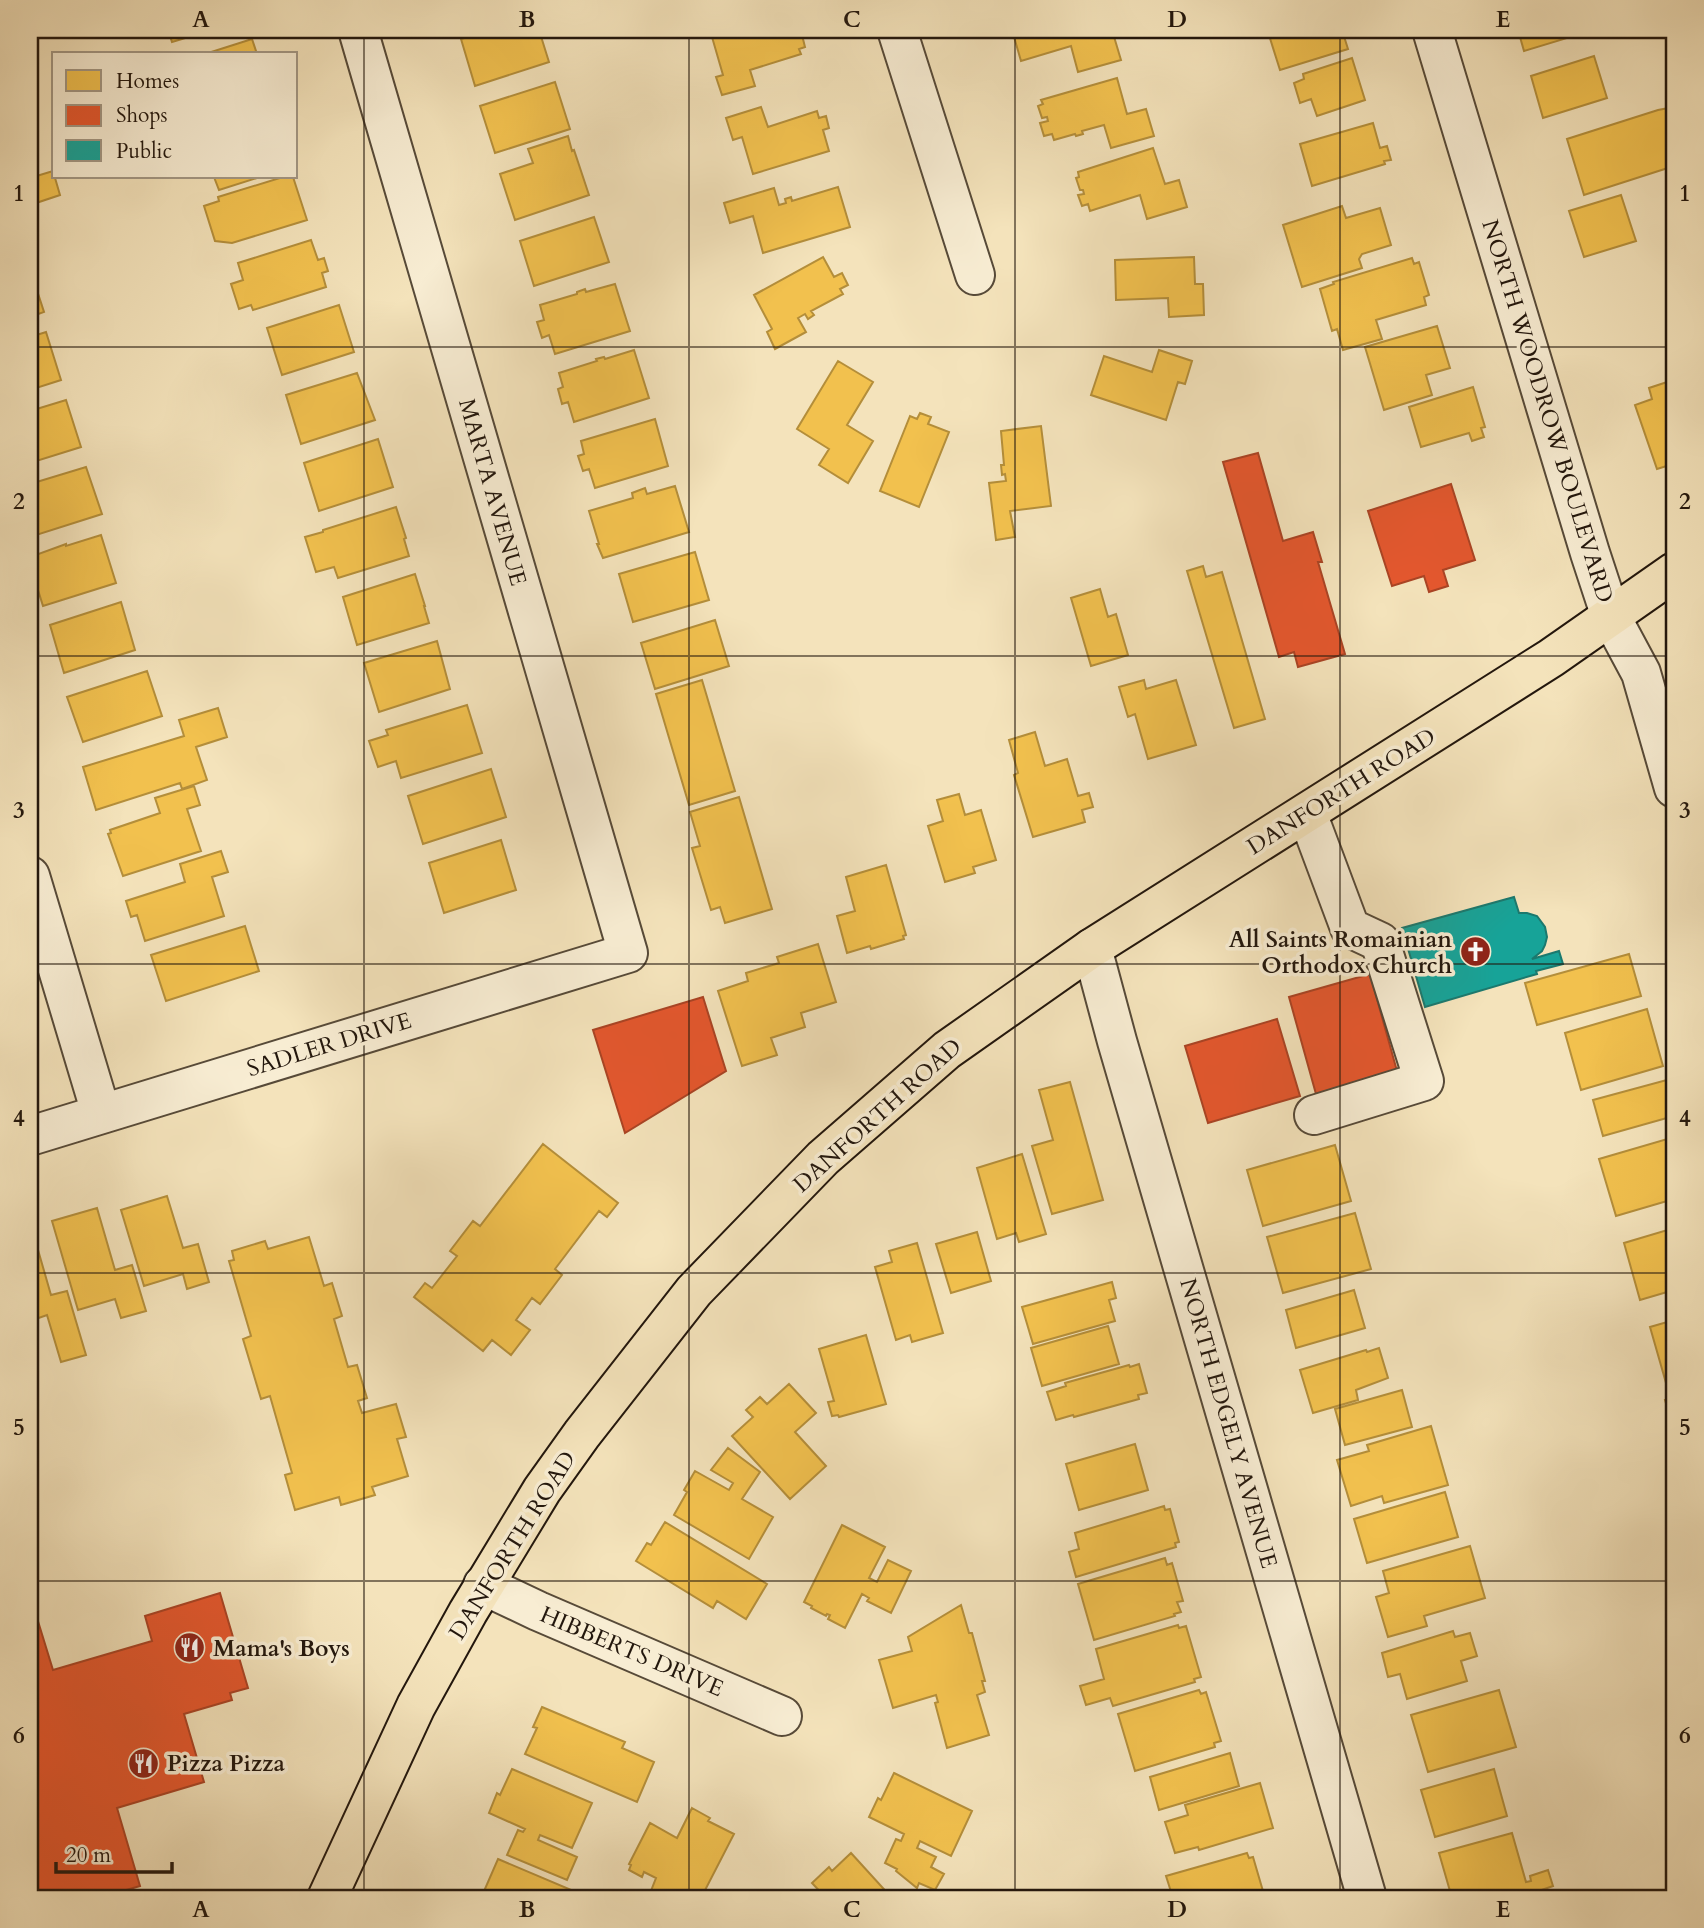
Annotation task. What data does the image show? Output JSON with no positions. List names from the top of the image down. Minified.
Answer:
{"streets":{"main road":["DANFORTH ROAD"],"street":["NORTH WOODROW BOULEVARD","MARTA AVENUE","SADLER DRIVE","NORTH EDGELY AVENUE","HIBBERTS DRIVE"]},"crossings":[["NORTH WOODROW BOULEVARD","DANFORTH ROAD"],["MARTA AVENUE","SADLER DRIVE"],["DANFORTH ROAD","NORTH EDGELY AVENUE"],["DANFORTH ROAD","HIBBERTS DRIVE"]],"places":{"church":["All Saints Romainian Orthodox Church"],"restaurant":["Mama's Boys","Pizza Pizza"]},"legend":["Homes","Shops","Public"],"scale_bar":"20 m","grid":{"columns":["A","B","C","D","E"],"rows":["1","2","3","4","5","6"]}}
